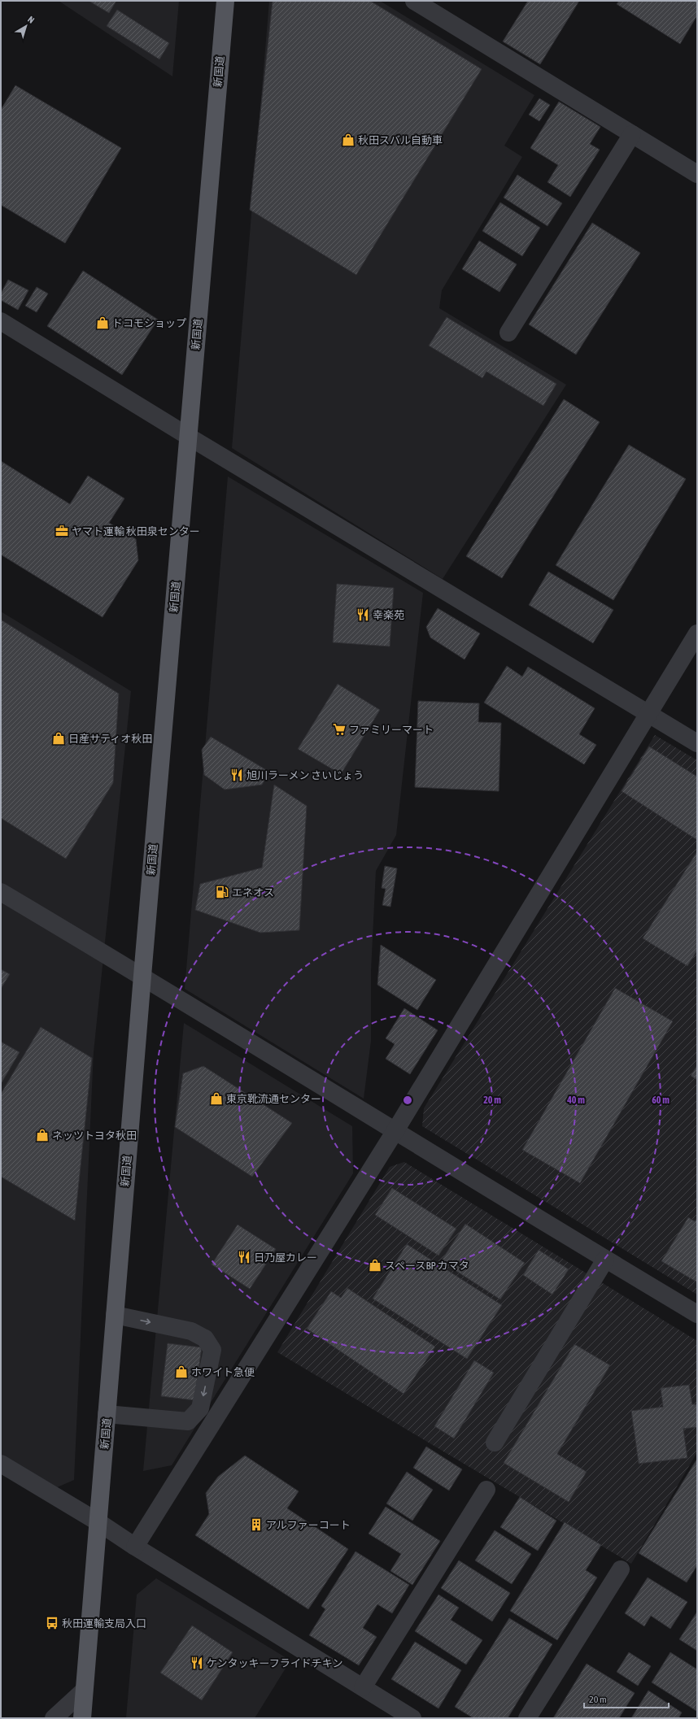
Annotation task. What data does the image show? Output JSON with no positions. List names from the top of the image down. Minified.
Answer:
{"streets":{"main road":["新国道"]},"places":{"shop":["秋田スバル自動車","ドコモショップ","日産サティオ秋田","東京靴流通センター","ネッツトヨタ秋田","スペースBP カマタ","ホワイト急便"],"office":["ヤマト運輸 秋田泉センター"],"restaurant":["幸楽苑","旭川ラーメン さいじょう","日乃屋カレー","ケンタッキーフライドチキン"],"supermarket":["ファミリーマート"],"fuel station":["エネオス"],"building":["アルファーコート"],"bus stop":["秋田運輸支局入口"]},"scale_bar":"20 m","north":"top right","rings":["20 m","40 m","60 m"]}
